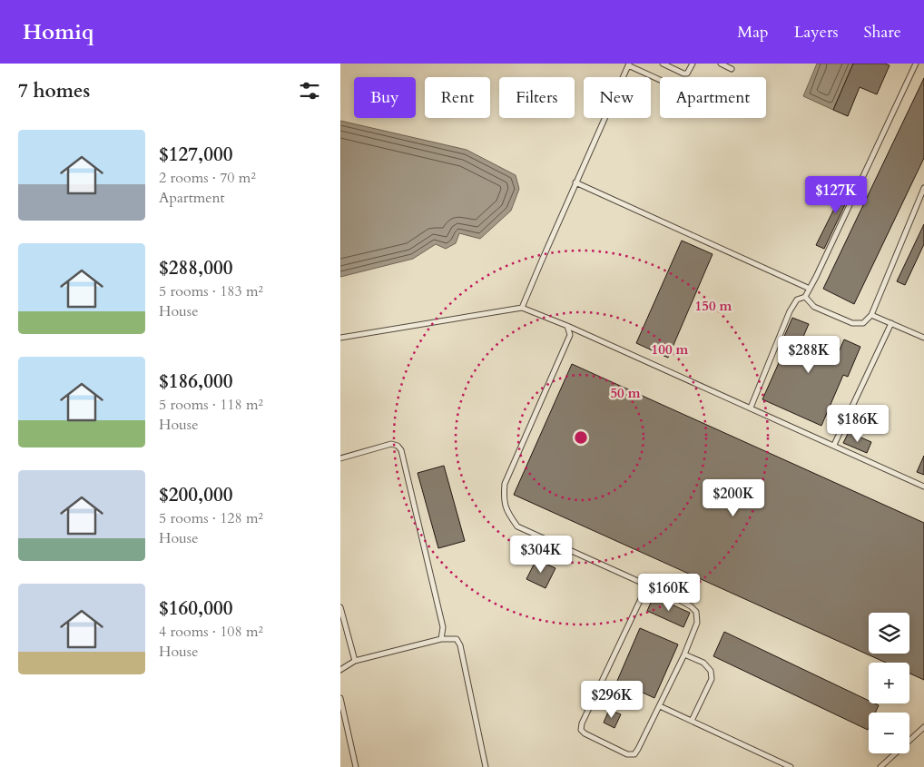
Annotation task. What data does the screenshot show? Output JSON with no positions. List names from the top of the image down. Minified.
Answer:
{"page":{"header":"Homiq","nav":["Map","Layers","Share"],"heading":"7 homes","chip":["Buy","Rent","Filters","New","Apartment"],"list":[{"name":"$127,000","note":"2 rooms · 70 m² · Apartment"},{"name":"$288,000","note":"5 rooms · 183 m² · House"},{"name":"$186,000","note":"5 rooms · 118 m² · House"},{"name":"$200,000","note":"5 rooms · 128 m² · House"},{"name":"$160,000","note":"4 rooms · 108 m² · House"}],"price":["$127K","$288K","$186K","$200K","$304K","$160K","$296K"],"map_buttons":["+","−"]},"rings":["150 m","100 m","50 m"]}
